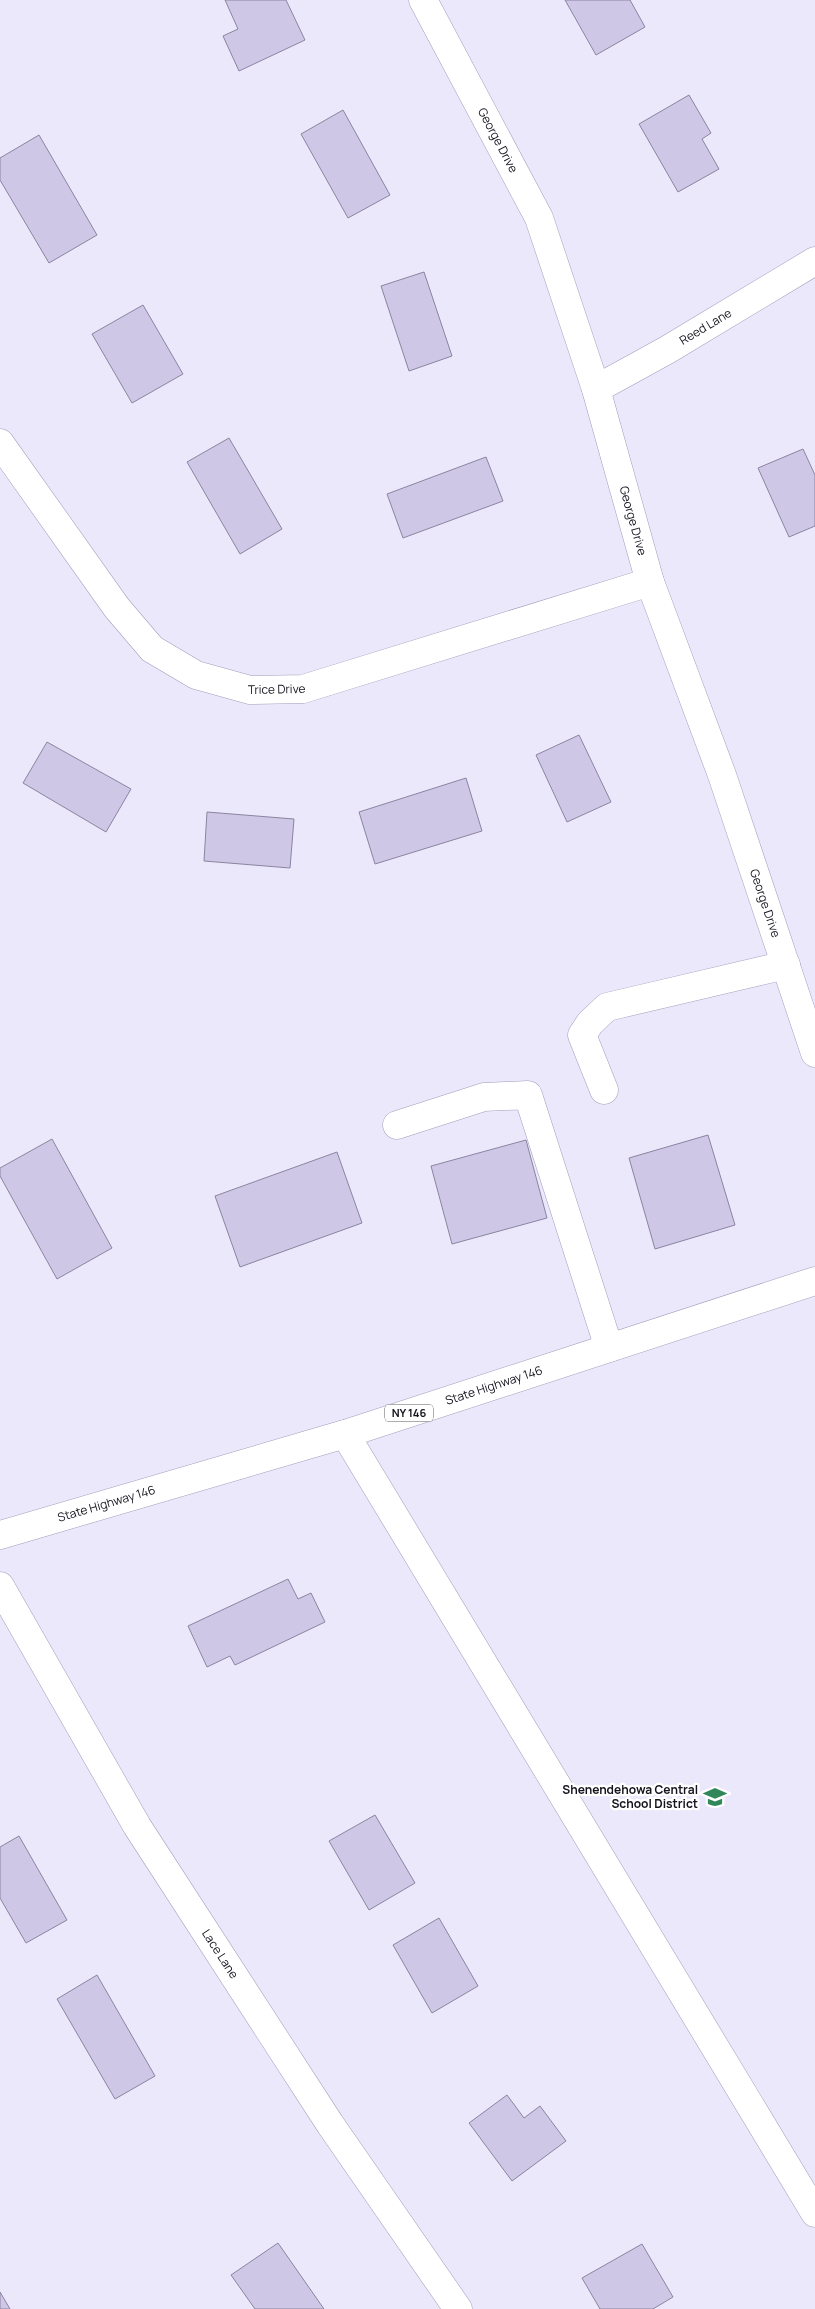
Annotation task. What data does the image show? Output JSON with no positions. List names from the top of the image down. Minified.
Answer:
{"streets":{"street":["George Drive","Reed Lane","Trice Drive","State Highway 146","NY 146","Lace Lane"]},"crossings":[["George Drive","Reed Lane"],["George Drive","Trice Drive"]],"places":{"school or university":["Shenendehowa Central School District"]}}
